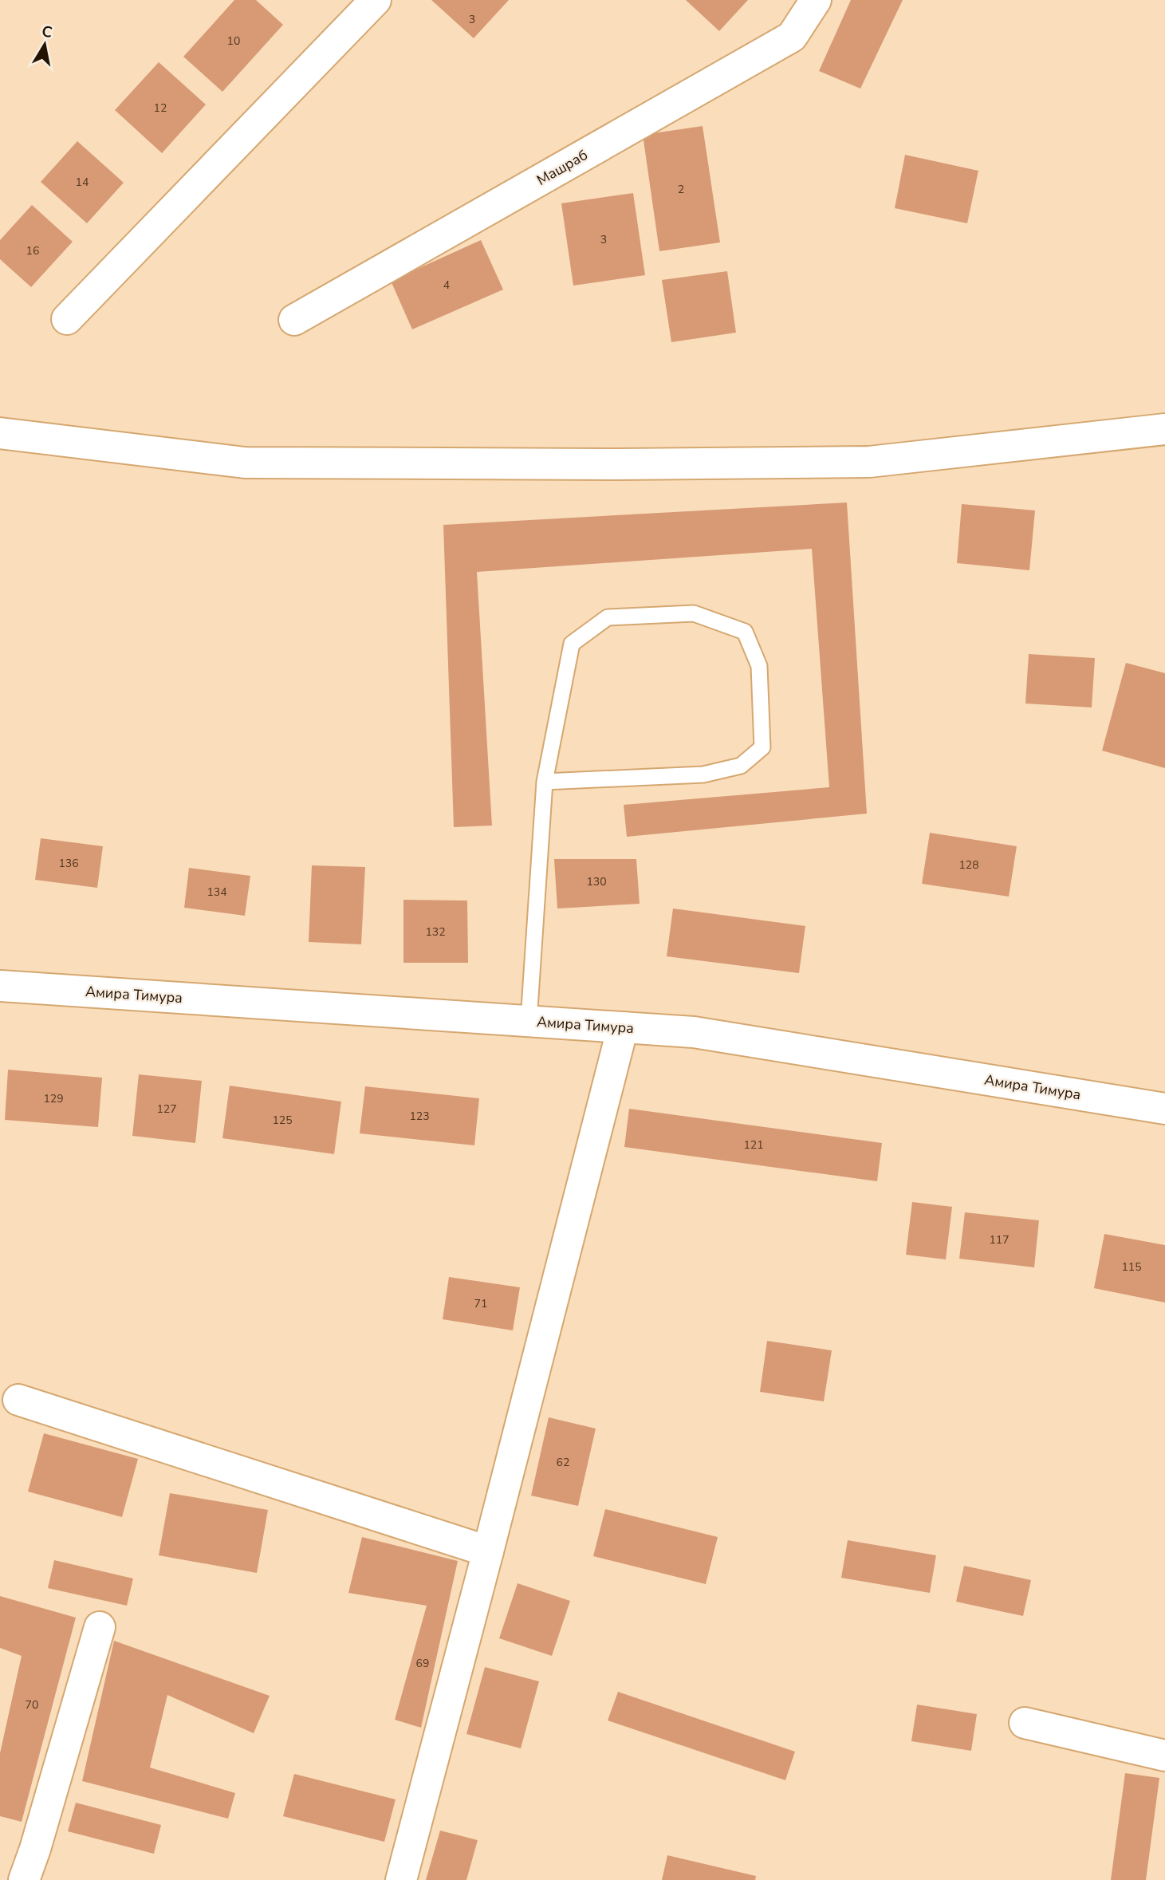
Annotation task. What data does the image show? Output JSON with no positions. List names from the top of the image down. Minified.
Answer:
{"streets":{"street":["Машраб","Амира Тимура"]},"house_numbers":["3","10","12","14","2","3","16","4","136","128","130","134","132","129","127","123","125","121","117","115","71","62","69","70"],"north":"top"}
